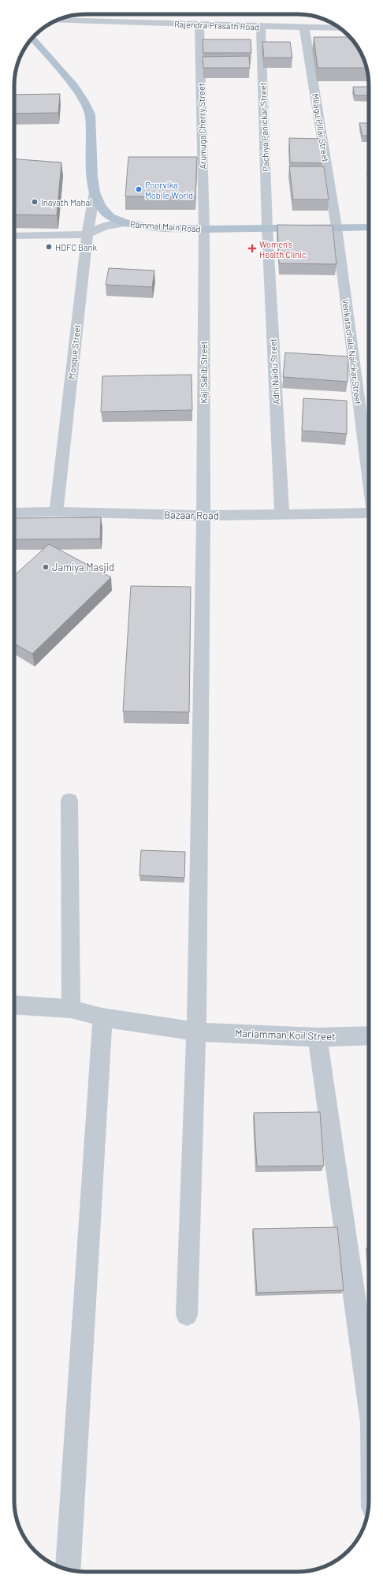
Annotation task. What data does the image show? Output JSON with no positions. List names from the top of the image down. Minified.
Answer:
{"streets":{"main road":["Pammal Main Road"],"street":["Rajendra Prasath Road","Arumuga Cherry Street","Pachiya Panickar Street","Milagu Pillai Street","Mosque Street","Venkatachala Naickar Street","Adhi Naidu Street","Kaji Sahib Street","Bazaar Road","Mariamman Koil Street"]},"crossings":[["Rajendra Prasath Road","Arumuga Cherry Street"],["Rajendra Prasath Road","Pachiya Panickar Street"],["Rajendra Prasath Road","Milagu Pillai Street"],["Arumuga Cherry Street","Pammal Main Road"],["Arumuga Cherry Street","Kaji Sahib Street"],["Pachiya Panickar Street","Pammal Main Road"],["Pachiya Panickar Street","Adhi Naidu Street"],["Milagu Pillai Street","Pammal Main Road"],["Milagu Pillai Street","Venkatachala Naickar Street"],["Pammal Main Road","Mosque Street"],["Pammal Main Road","Venkatachala Naickar Street"],["Pammal Main Road","Adhi Naidu Street"],["Pammal Main Road","Kaji Sahib Street"],["Mosque Street","Bazaar Road"],["Adhi Naidu Street","Bazaar Road"],["Kaji Sahib Street","Bazaar Road"],["Kaji Sahib Street","Mariamman Koil Street"]],"places":{"other":["Poorvika Mobile World","Inayath Mahal","HDFC Bank","Jamiya Masjid"],"health":["Women's Health Clinic"]}}
